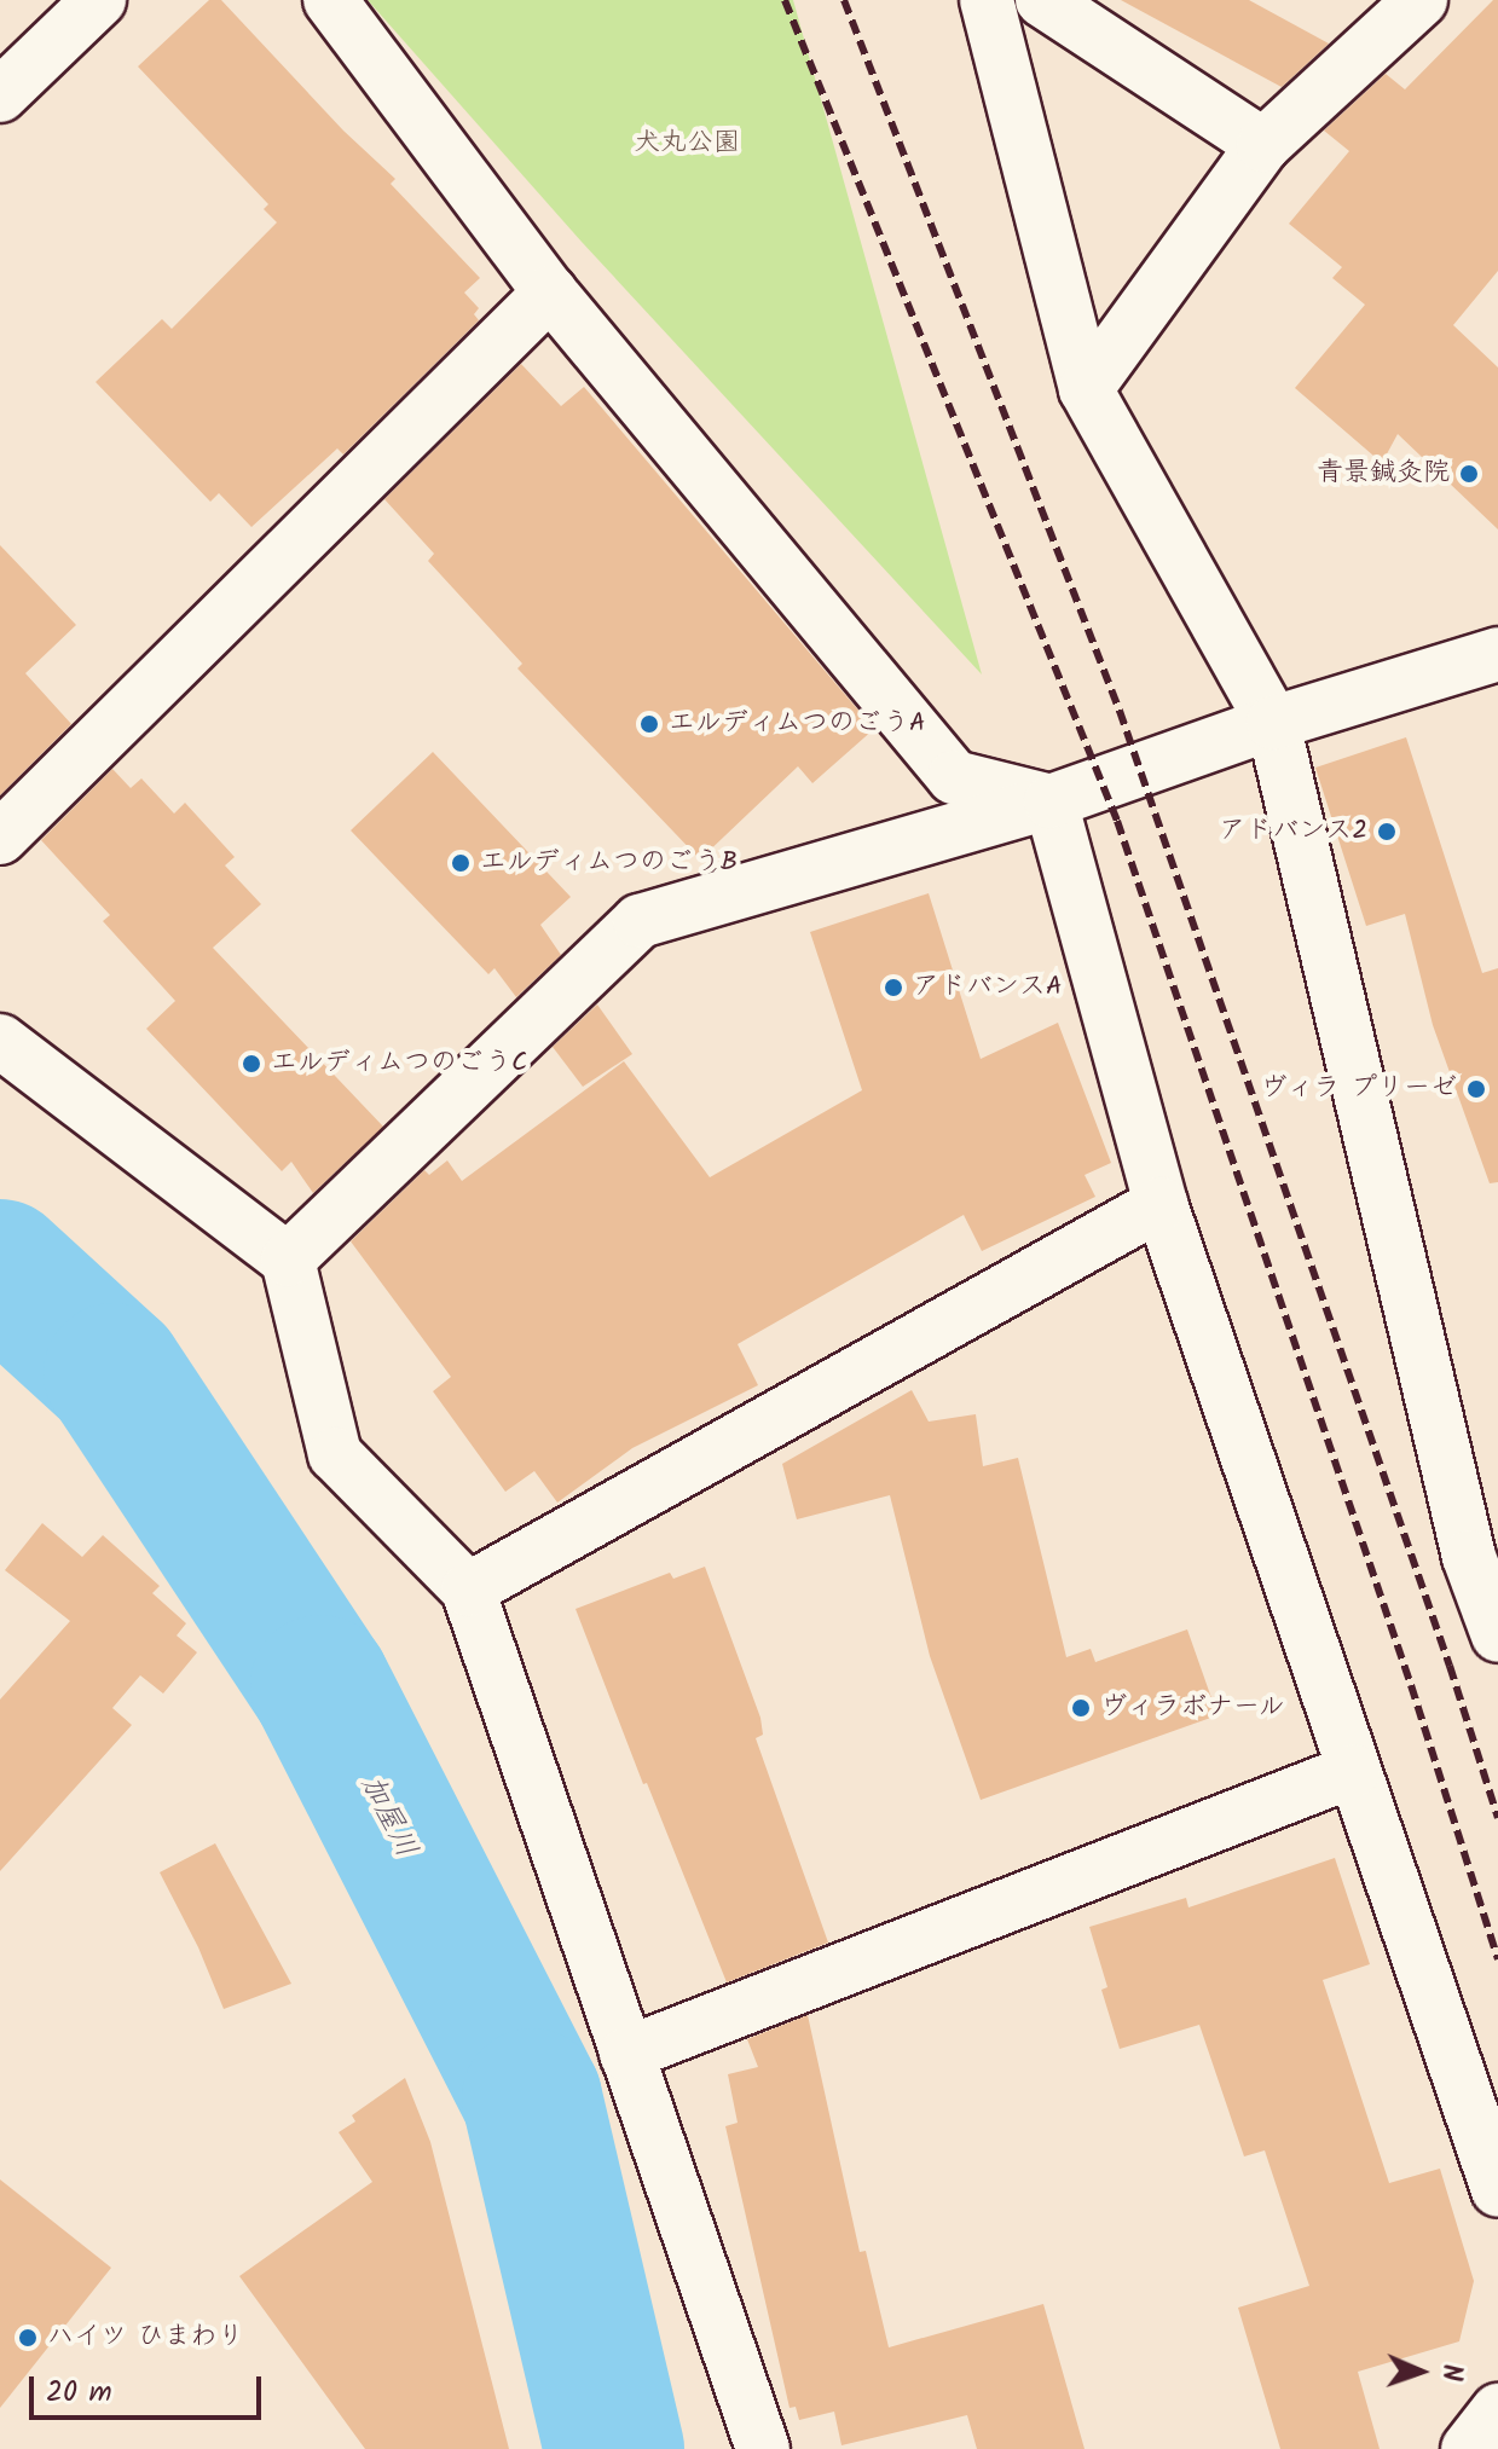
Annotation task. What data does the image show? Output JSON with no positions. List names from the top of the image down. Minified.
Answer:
{"water":["加屋川"],"parks":["犬丸公園"],"places":["青景鍼灸院","エルディムつのごうA","アドバンス2","エルディムつのごうB","アドバンスA","エルディムつのごうC","ヴィラ プリーゼ","ヴィラボナール","ハイツ ひまわり"],"scale_bar":"20 m","north":"right"}
